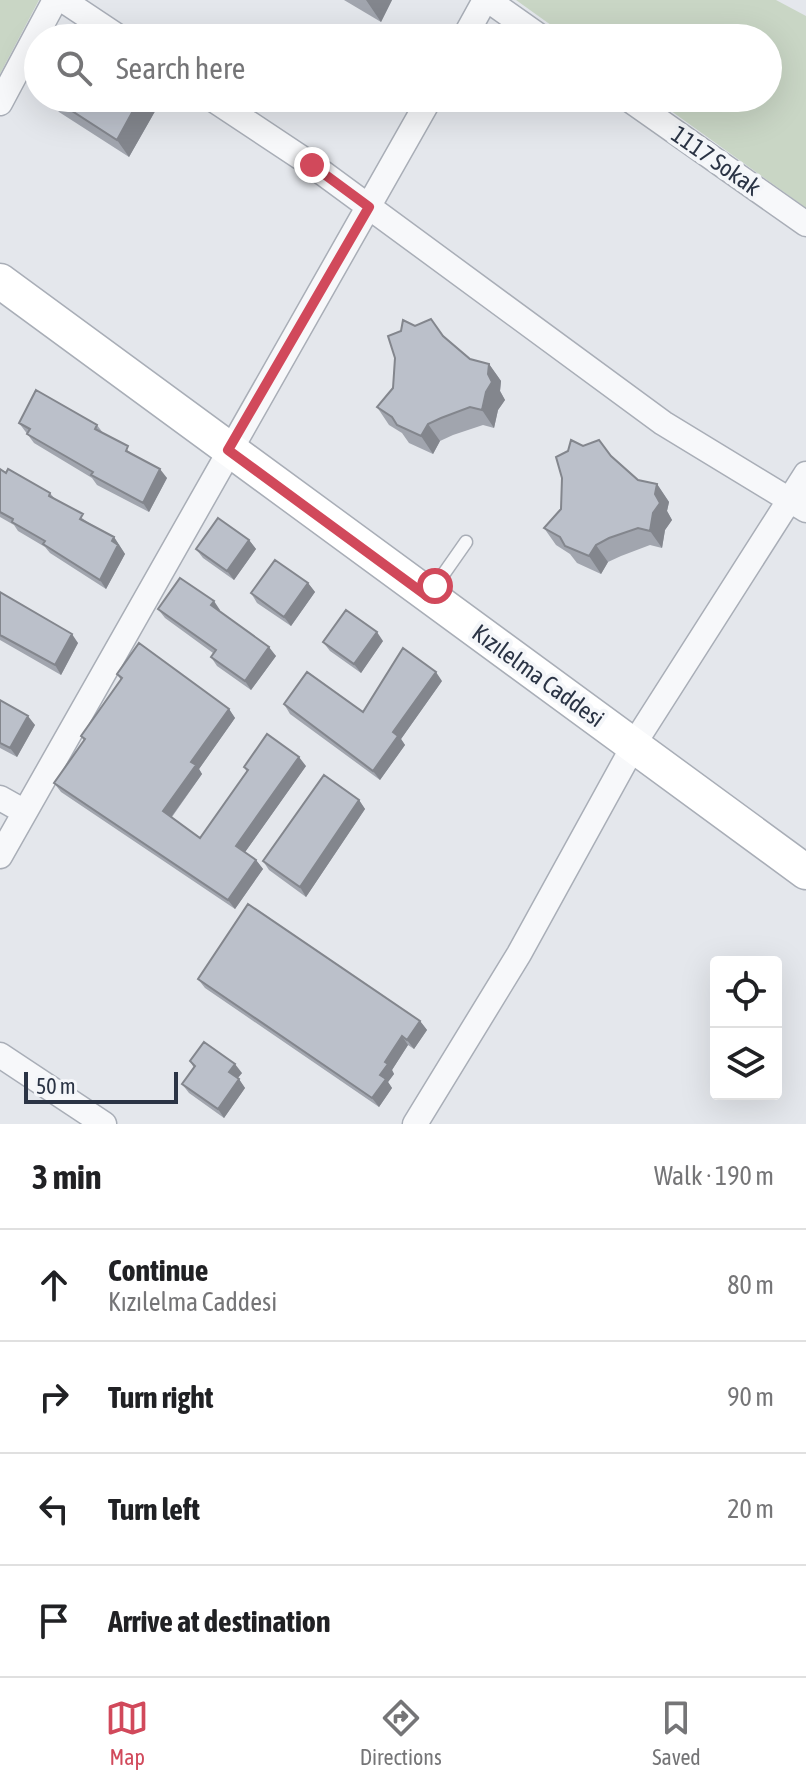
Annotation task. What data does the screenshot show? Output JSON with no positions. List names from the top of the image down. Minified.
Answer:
{"streets":{"street":["1117 Sokak","Kızılelma Caddesi"]},"scale_bar":"50 m","page":{"search":"Search here","scale":"50 m","heading":["3 min","Walk · 190 m"],"list":[["Continue","Kızılelma Caddesi","80 m"],["Turn right","90 m"],["Turn left","20 m"],"Arrive at destination"],"nav":["Map","Directions","Saved"]}}
